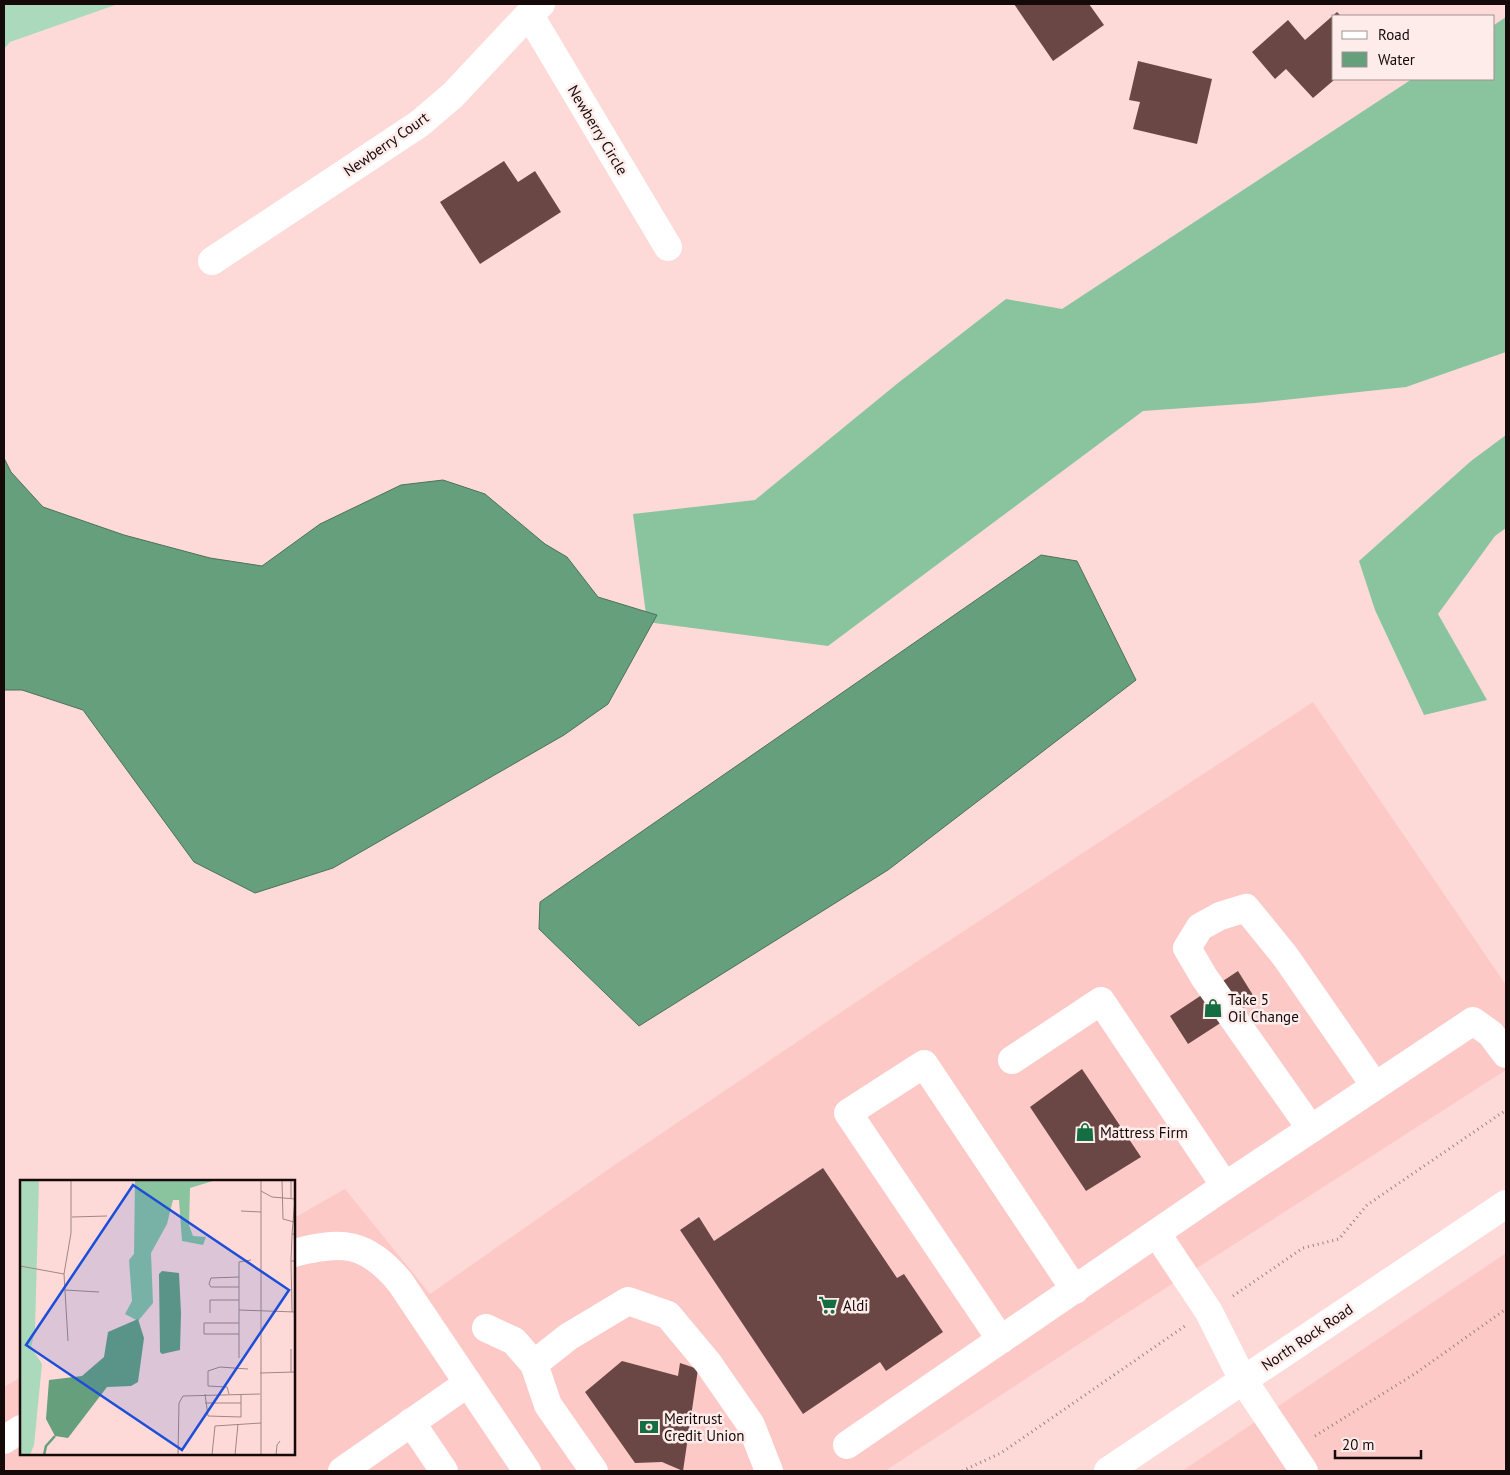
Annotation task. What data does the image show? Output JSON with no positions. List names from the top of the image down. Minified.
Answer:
{"streets":{"street":["Newberry Circle","Newberry Court","North Rock Road"]},"crossings":[["Newberry Circle","Newberry Court"]],"places":{"shop":["Take 5 Oil Change","Mattress Firm"],"supermarket":["Aldi"],"bank":["Meritrust Credit Union"]},"legend":["Road","Water"],"scale_bar":"20 m"}
